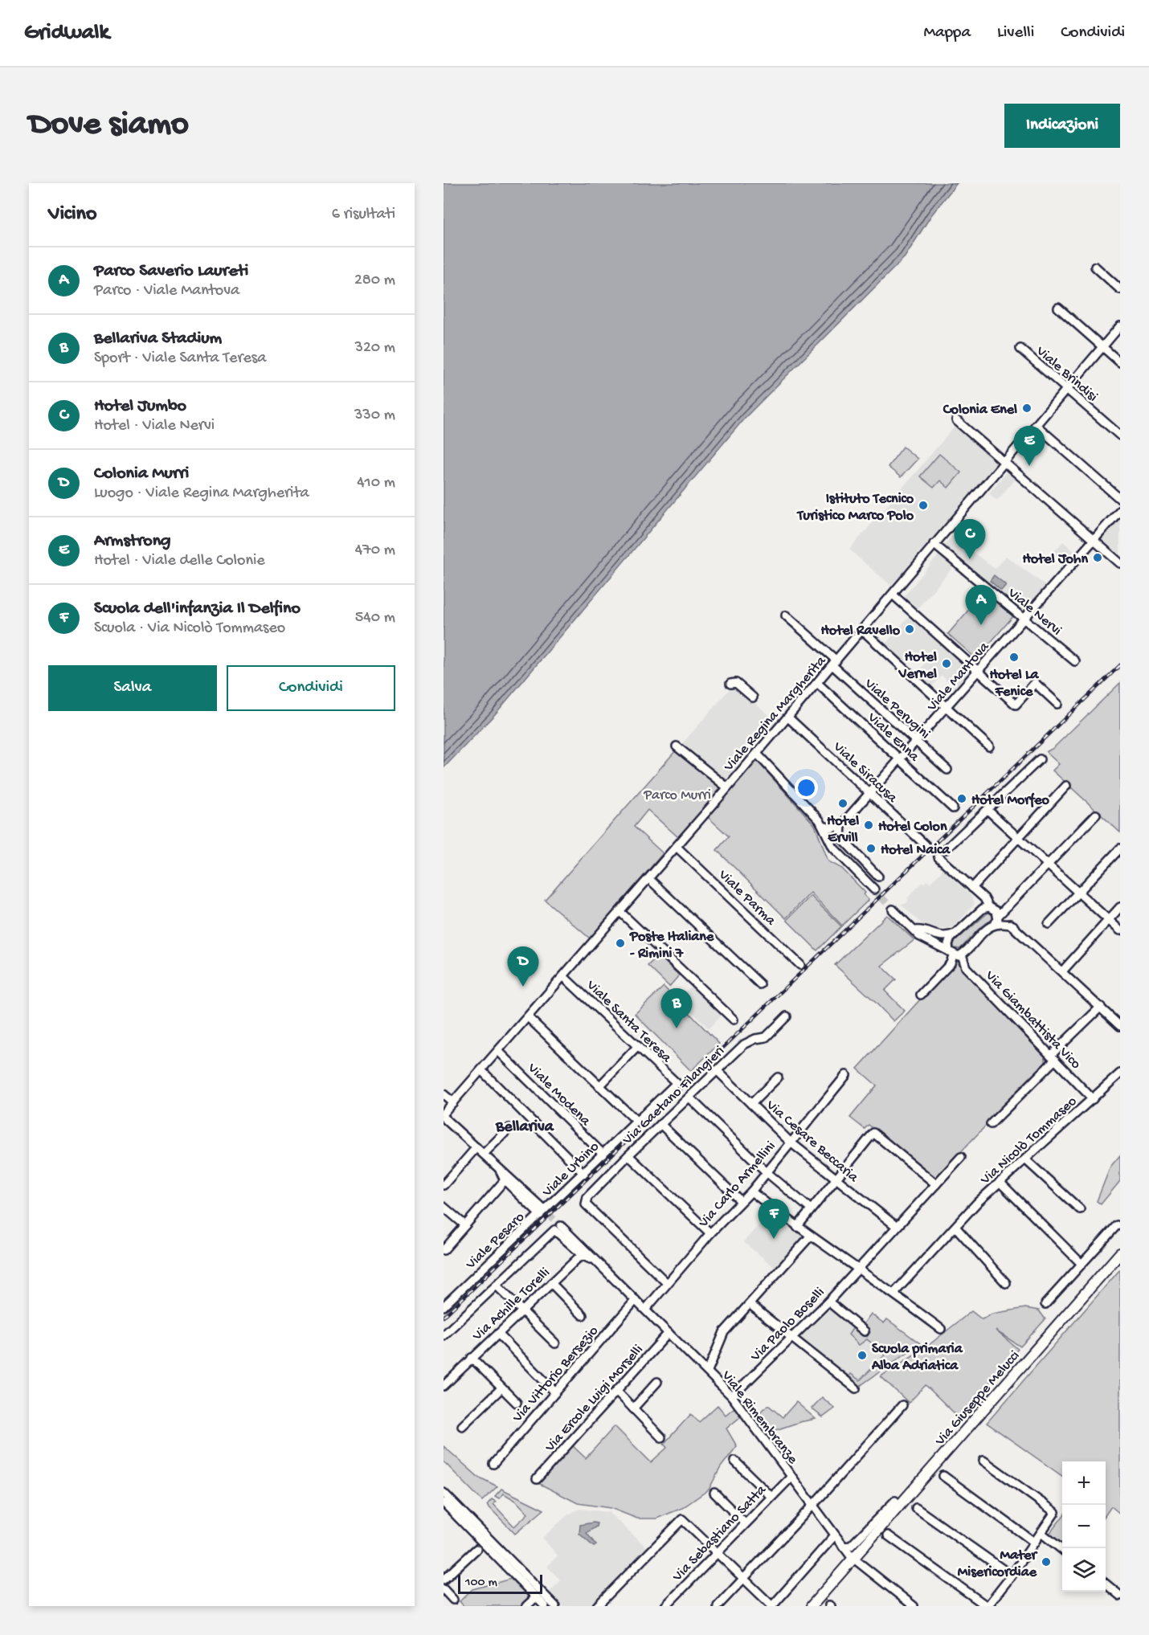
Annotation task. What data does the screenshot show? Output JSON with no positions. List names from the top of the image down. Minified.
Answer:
{"streets":{"main road":["Via Giuseppe Melucci"],"street":["Viale Brindisi","Viale Nervi","Viale Mantova","Viale Perugini","Viale Regina Margherita","Viale Enna","Viale Siracusa","Viale Parma","Via Giambattista Vico","Viale Santa Teresa","Viale Modena","Via Gaetano Filangieri","Via Nicolò Tommaseo","Via Cesare Beccaria","Viale Urbino","Via Carlo Armellini","Viale Pesaro","Via Achille Torelli","Via Paolo Boselli","Via Vittorio Bersezio","Via Ercole Luigi Morselli","Viale Rimembranze","Via Sebastiano Satta"]},"crossings":[["Viale Brindisi","Viale Regina Margherita"],["Viale Nervi","Viale Mantova"],["Viale Nervi","Viale Regina Margherita"],["Viale Mantova","Viale Perugini"],["Viale Mantova","Viale Enna"],["Viale Mantova","Viale Siracusa"],["Viale Perugini","Viale Regina Margherita"],["Viale Regina Margherita","Viale Enna"],["Viale Regina Margherita","Viale Siracusa"],["Viale Regina Margherita","Viale Parma"],["Viale Regina Margherita","Viale Santa Teresa"],["Viale Regina Margherita","Viale Modena"],["Via Giambattista Vico","Via Nicolò Tommaseo"],["Viale Santa Teresa","Viale Urbino"],["Viale Modena","Viale Urbino"],["Via Gaetano Filangieri","Via Cesare Beccaria"],["Via Gaetano Filangieri","Via Carlo Armellini"],["Via Cesare Beccaria","Via Carlo Armellini"],["Via Cesare Beccaria","Via Paolo Boselli"],["Viale Urbino","Viale Pesaro"],["Via Carlo Armellini","Viale Rimembranze"],["Via Paolo Boselli","Viale Rimembranze"],["Via Vittorio Bersezio","Viale Rimembranze"],["Via Ercole Luigi Morselli","Viale Rimembranze"],["Via Giuseppe Melucci","Viale Rimembranze"],["Viale Rimembranze","Via Sebastiano Satta"]],"districts":["Bellariva"],"parks":["Parco Murri"],"places":["Colonia Enel","Istituto Tecnico Turistico Marco Polo","Hotel John","Hotel Ravello","Hotel La Fenice","Hotel Vernel","Hotel Morfeo","Hotel Ervill","Hotel Colon","Hotel Naica","Poste Italiane - Rimini 7","Scuola primaria Alba Adriatica","Mater Misericordiae"],"scale_bar":"100 m","page":{"header":"Gridwalk","nav":["Mappa","Livelli","Condividi"],"buttons":["Indicazioni",["Salva","Condividi"]],"title":"Dove siamo","heading":["Vicino","6 risultati"],"list":[{"mark":"A","name":"Parco Saverio Laureti","note":"Parco · Viale Mantova","value":"280 m"},{"mark":"B","name":"Bellariva Stadium","note":"Sport · Viale Santa Teresa","value":"320 m"},{"mark":"C","name":"Hotel Jumbo","note":"Hotel · Viale Nervi","value":"330 m"},{"mark":"D","name":"Colonia Murri","note":"Luogo · Viale Regina Margherita","value":"410 m"},{"mark":"E","name":"Armstrong","note":"Hotel · Viale delle Colonie","value":"470 m"},{"mark":"F","name":"Scuola dell'infanzia Il Delfino","note":"Scuola · Via Nicolò Tommaseo","value":"540 m"}],"pins":["E","C","A","D","B","F"],"map_buttons":["+","−"],"scale":"100 m"}}
